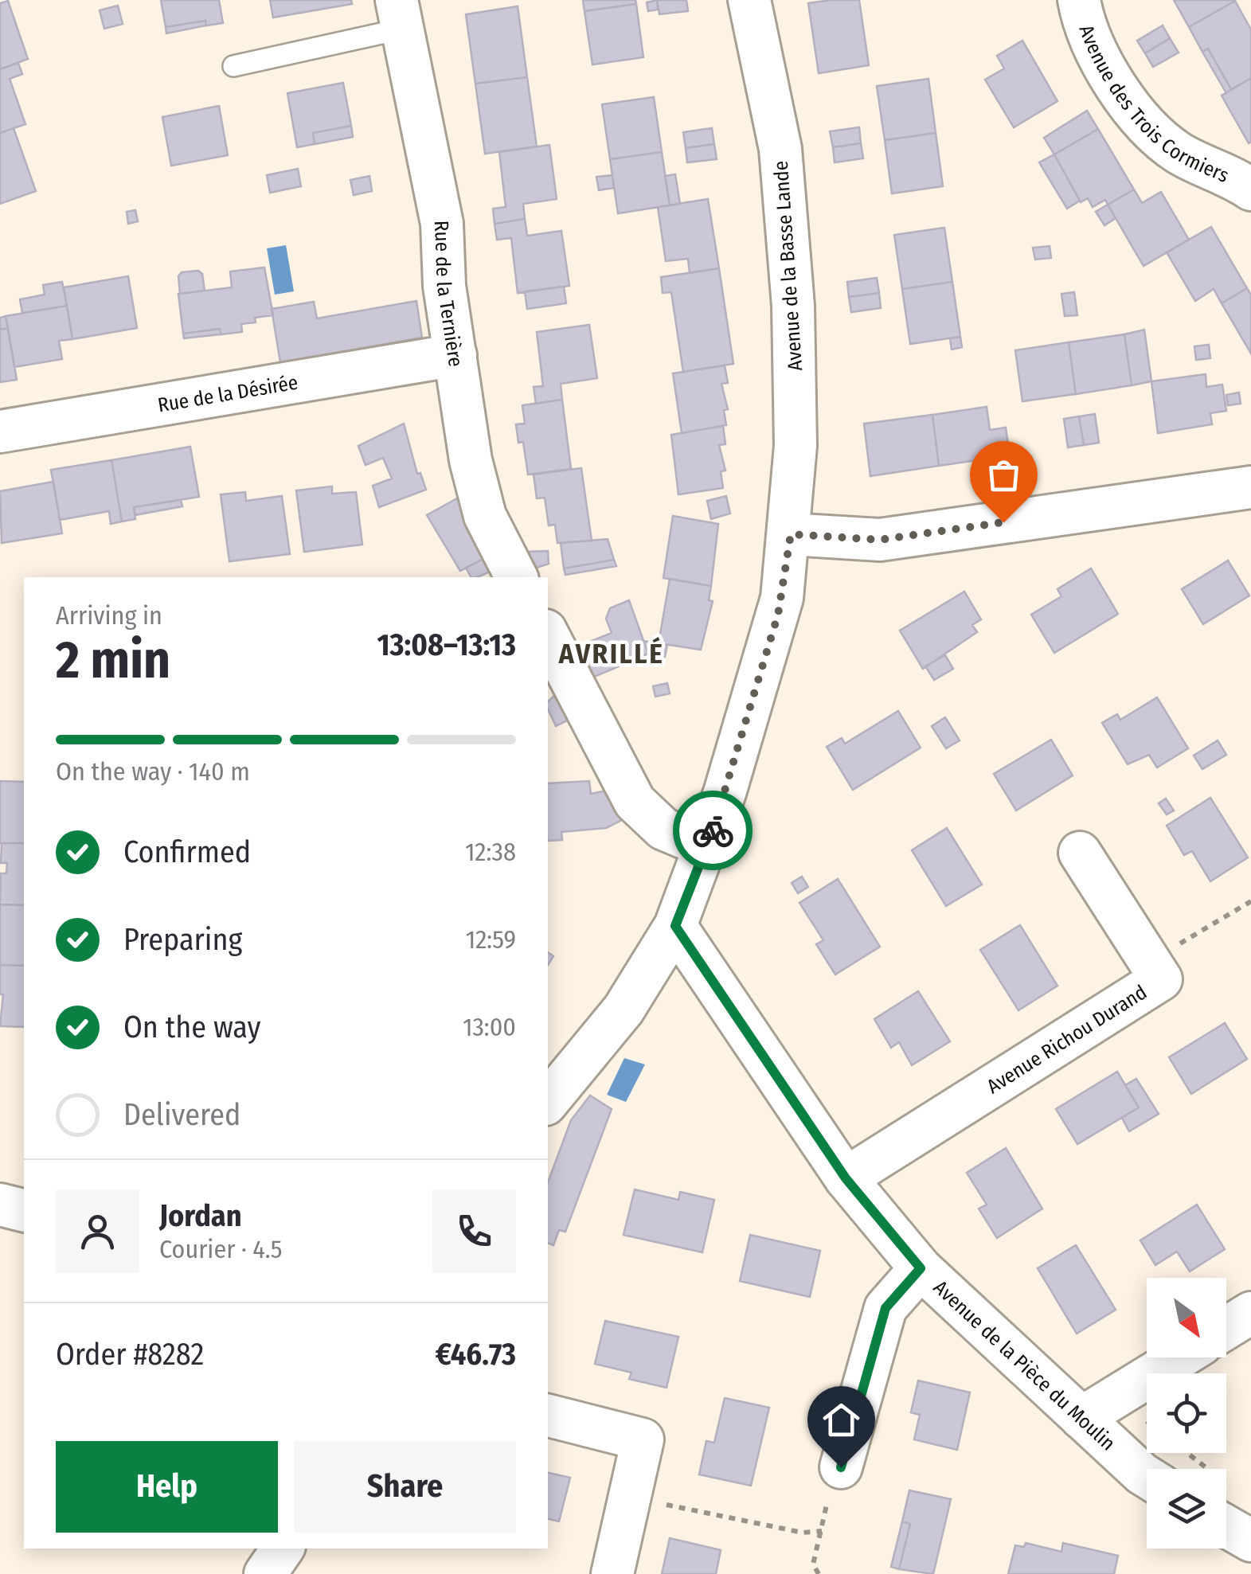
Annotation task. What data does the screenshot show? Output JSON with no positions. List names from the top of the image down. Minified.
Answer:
{"streets":{"street":["Avenue des Trois Cormiers","Avenue de la Basse Lande","Rue de la Ternière","Rue de la Désirée","Avenue Richou Durand","Avenue de la Pièce du Moulin"]},"crossings":[["Rue de la Ternière","Rue de la Désirée"],["Avenue Richou Durand","Avenue de la Pièce du Moulin"]],"districts":["AVRILLÉ"],"north":"bottom right","page":{"heading":["2 min","Arriving in","13:08–13:13"],"panel":["Jordan","Courier · 4.5","Order #8282","€46.73"],"bar":"On the way · 140 m","list":[["Confirmed","12:38"],["Preparing","12:59"],["On the way","13:00"],"Delivered"],"buttons":["Help","Share"]}}
